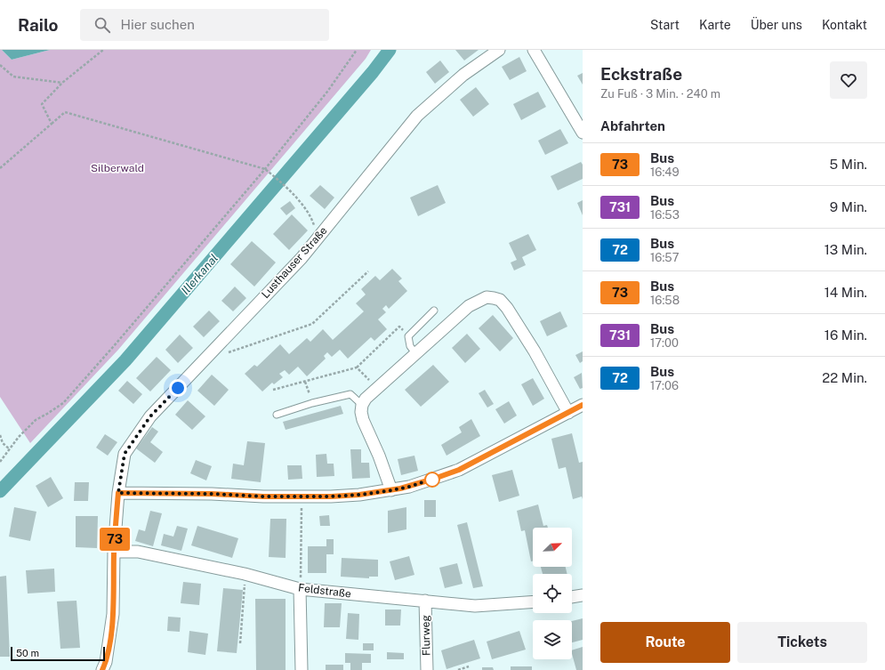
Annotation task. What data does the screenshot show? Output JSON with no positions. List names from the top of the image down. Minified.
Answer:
{"streets":{"street":["Lusthauser Straße","Feldstraße","Flurweg"]},"crossings":[["Lusthauser Straße","Feldstraße"],["Feldstraße","Flurweg"]],"water":["Illerkanal"],"parks":["Silberwald"],"lines":["bus line 73"],"scale_bar":"50 m","north":"top right","page":{"header":"Railo","search":"Hier suchen","nav":["Start","Karte","Über uns","Kontakt"],"on_map":"73","heading":[["Eckstraße","Zu Fuß · 3 Min. · 240 m"],"Abfahrten"],"list":[{"mark":"73","name":"Bus","note":"16:49","value":"5 Min."},{"mark":"731","name":"Bus","note":"16:53","value":"9 Min."},{"mark":"72","name":"Bus","note":"16:57","value":"13 Min."},{"mark":"73","name":"Bus","note":"16:58","value":"14 Min."},{"mark":"731","name":"Bus","note":"17:00","value":"16 Min."},{"mark":"72","name":"Bus","note":"17:06","value":"22 Min."}],"buttons":["Route","Tickets"],"scale":"50 m"}}
